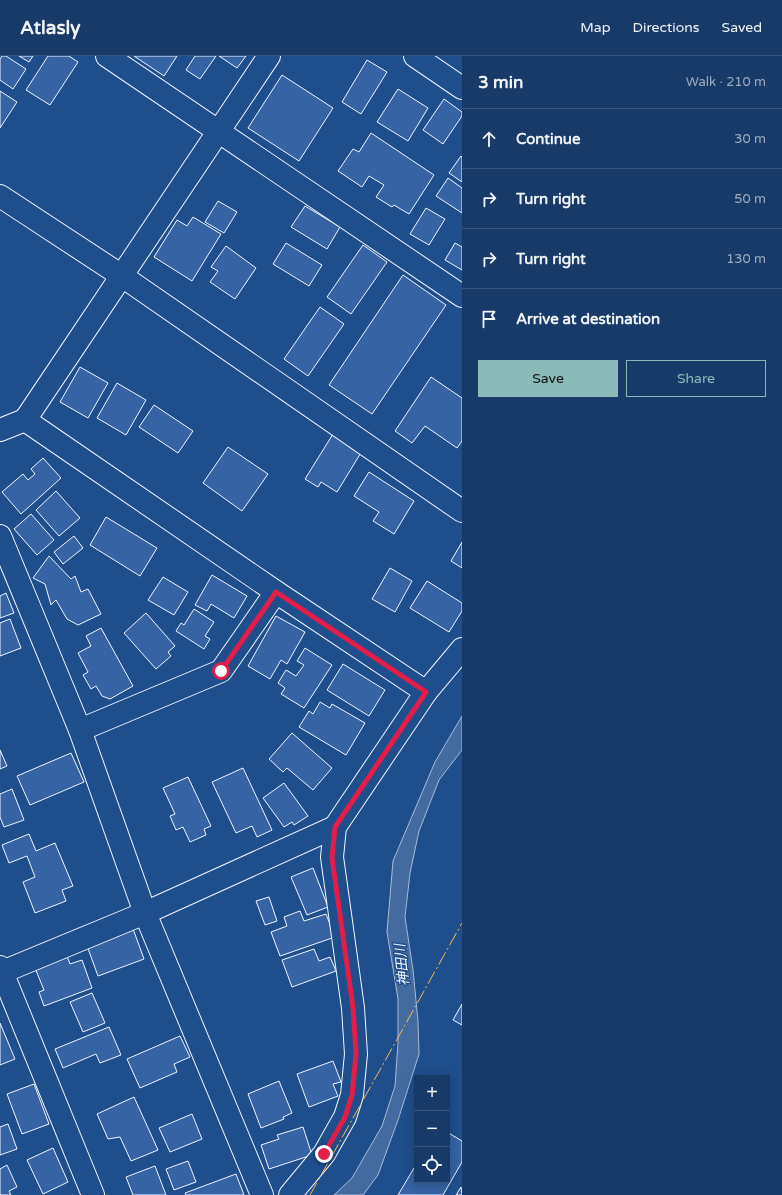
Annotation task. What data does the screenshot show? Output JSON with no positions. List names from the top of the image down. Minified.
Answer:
{"water":["神田川"],"page":{"header":"Atlasly","nav":["Map","Directions","Saved"],"heading":["3 min","Walk · 210 m"],"list":[["Continue","30 m"],["Turn right","50 m"],["Turn right","130 m"],"Arrive at destination"],"buttons":["Save","Share"],"map_buttons":["+","−"]}}
